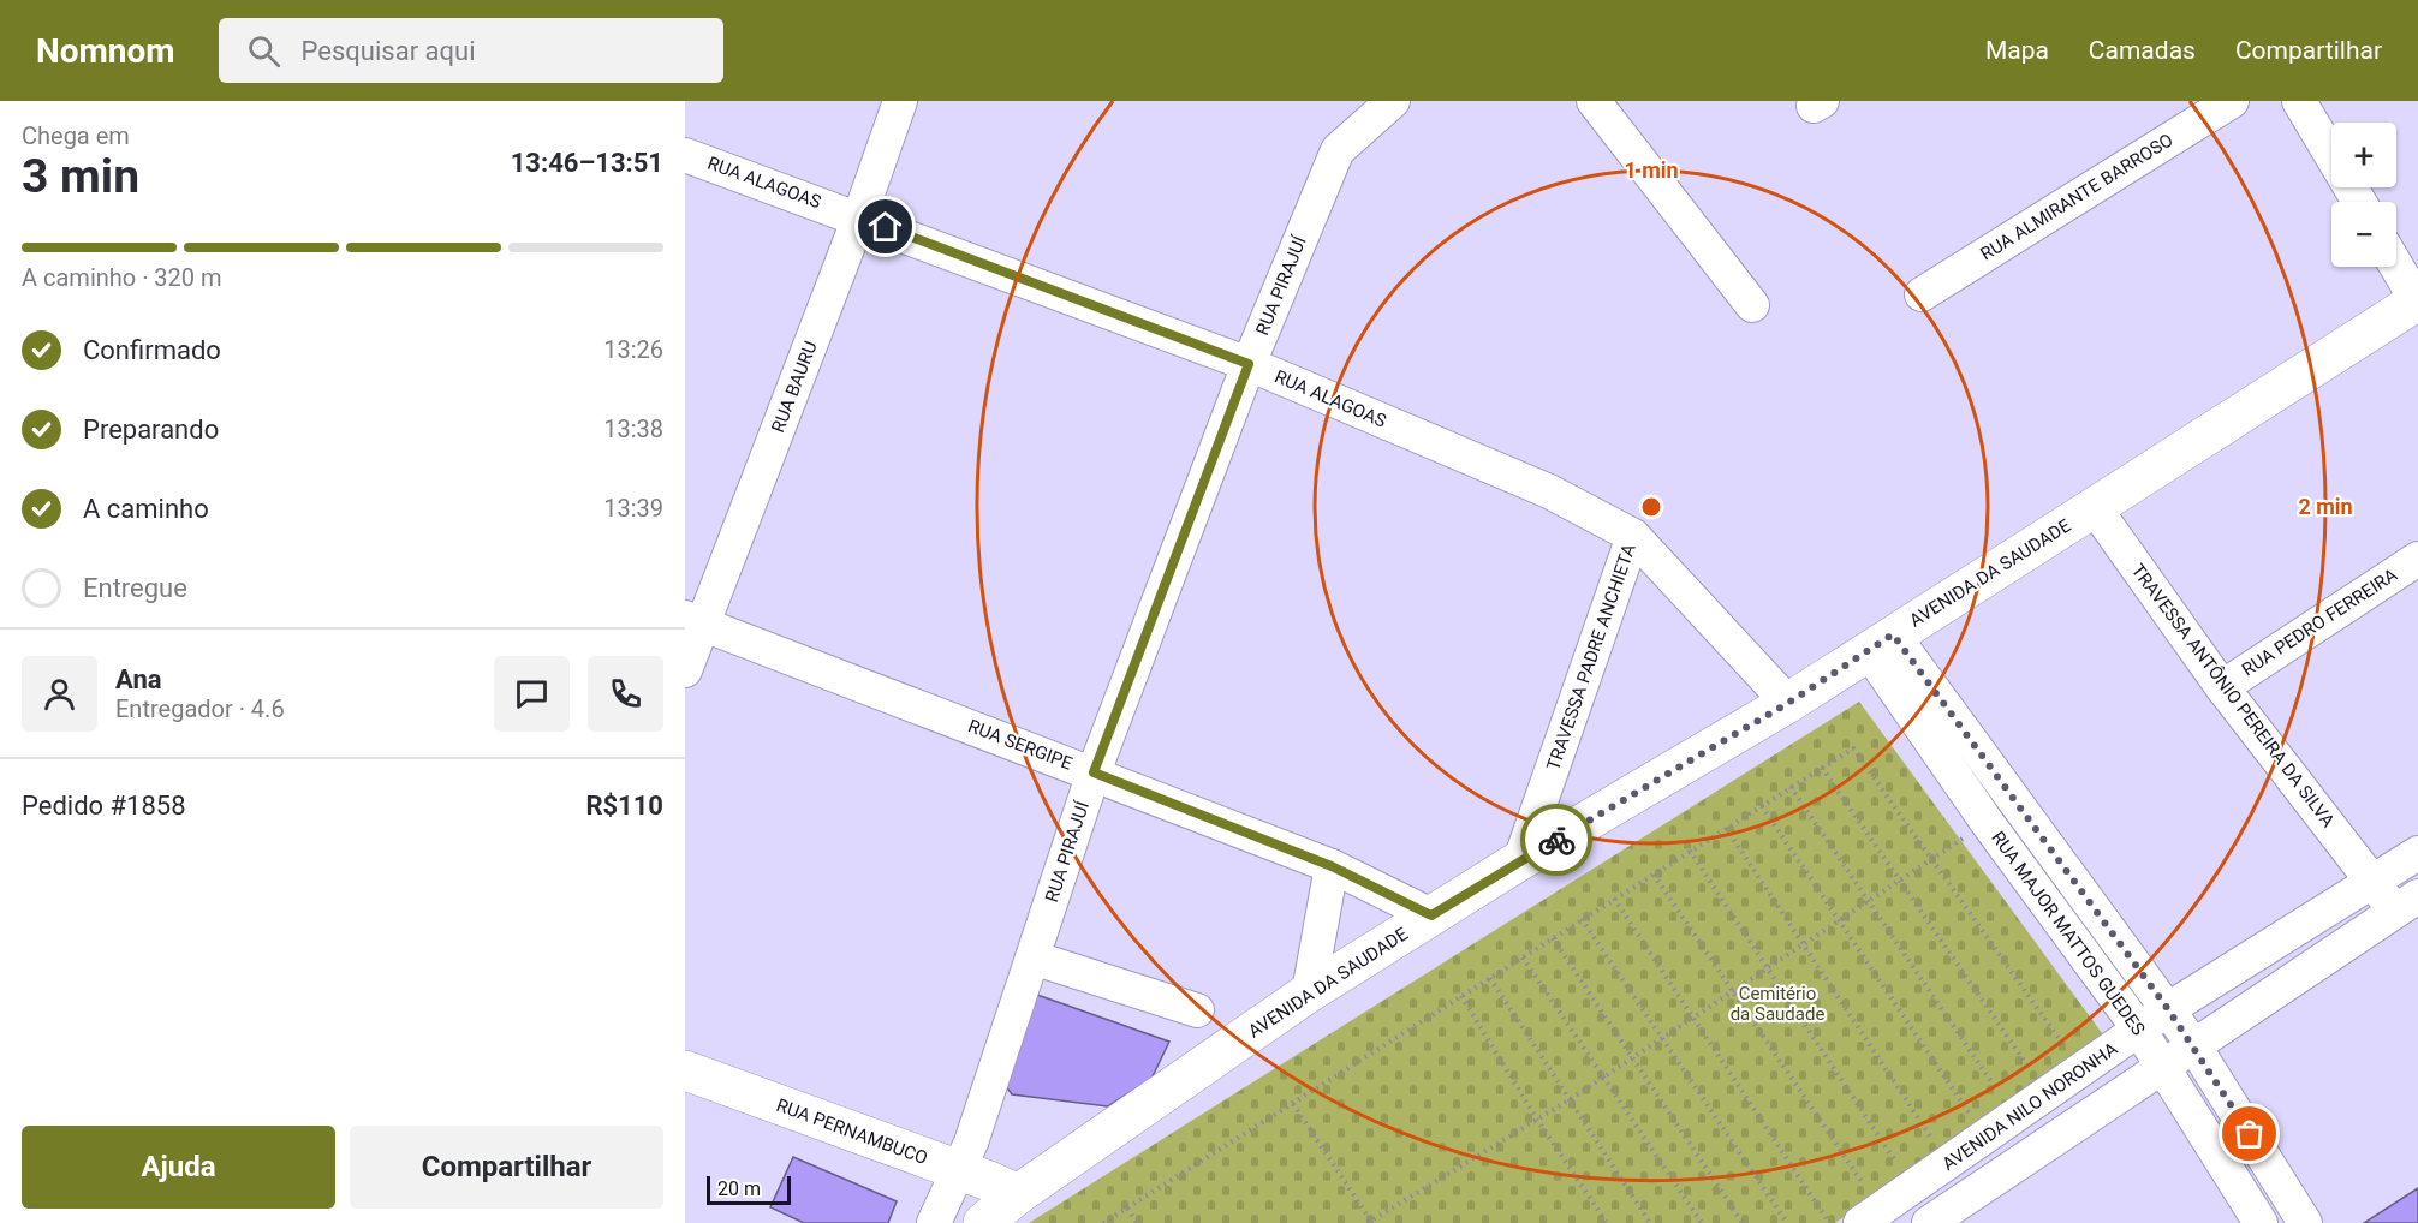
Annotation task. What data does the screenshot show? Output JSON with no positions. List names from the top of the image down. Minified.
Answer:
{"streets":{"main road":["AVENIDA DA SAUDADE","RUA PERNAMBUCO"],"street":["RUA ALAGOAS","RUA ALMIRANTE BARROSO","RUA PIRAJUÍ","RUA BAURU","RUA PEDRO FERREIRA","TRAVESSA PADRE ANCHIETA","TRAVESSA ANTÔNIO PEREIRA DA SILVA","RUA SERGIPE","RUA MAJOR MATTOS GUEDES","AVENIDA NILO NORONHA"]},"crossings":[["RUA ALAGOAS","RUA PIRAJUÍ"],["RUA ALAGOAS","RUA BAURU"],["RUA ALAGOAS","AVENIDA DA SAUDADE"],["RUA ALAGOAS","TRAVESSA PADRE ANCHIETA"],["RUA PIRAJUÍ","RUA SERGIPE"],["RUA PIRAJUÍ","RUA PERNAMBUCO"],["RUA BAURU","RUA SERGIPE"],["AVENIDA DA SAUDADE","TRAVESSA PADRE ANCHIETA"],["AVENIDA DA SAUDADE","TRAVESSA ANTÔNIO PEREIRA DA SILVA"],["AVENIDA DA SAUDADE","RUA SERGIPE"],["AVENIDA DA SAUDADE","RUA MAJOR MATTOS GUEDES"],["AVENIDA DA SAUDADE","RUA PERNAMBUCO"],["RUA PEDRO FERREIRA","TRAVESSA ANTÔNIO PEREIRA DA SILVA"],["TRAVESSA ANTÔNIO PEREIRA DA SILVA","AVENIDA NILO NORONHA"],["RUA MAJOR MATTOS GUEDES","AVENIDA NILO NORONHA"]],"parks":["Cemitério da Saudade"],"scale_bar":"20 m","page":{"header":"Nomnom","search":"Pesquisar aqui","nav":["Mapa","Camadas","Compartilhar"],"heading":["3 min","Chega em","13:46–13:51"],"panel":["Ana","Entregador · 4.6","Pedido #1858","R$110"],"map_buttons":["+","−"],"bar":"A caminho · 320 m","list":[["Confirmado","13:26"],["Preparando","13:38"],["A caminho","13:39"],"Entregue"],"buttons":["Ajuda","Compartilhar"],"scale":"20 m"},"rings":["1 min","2 min"]}
